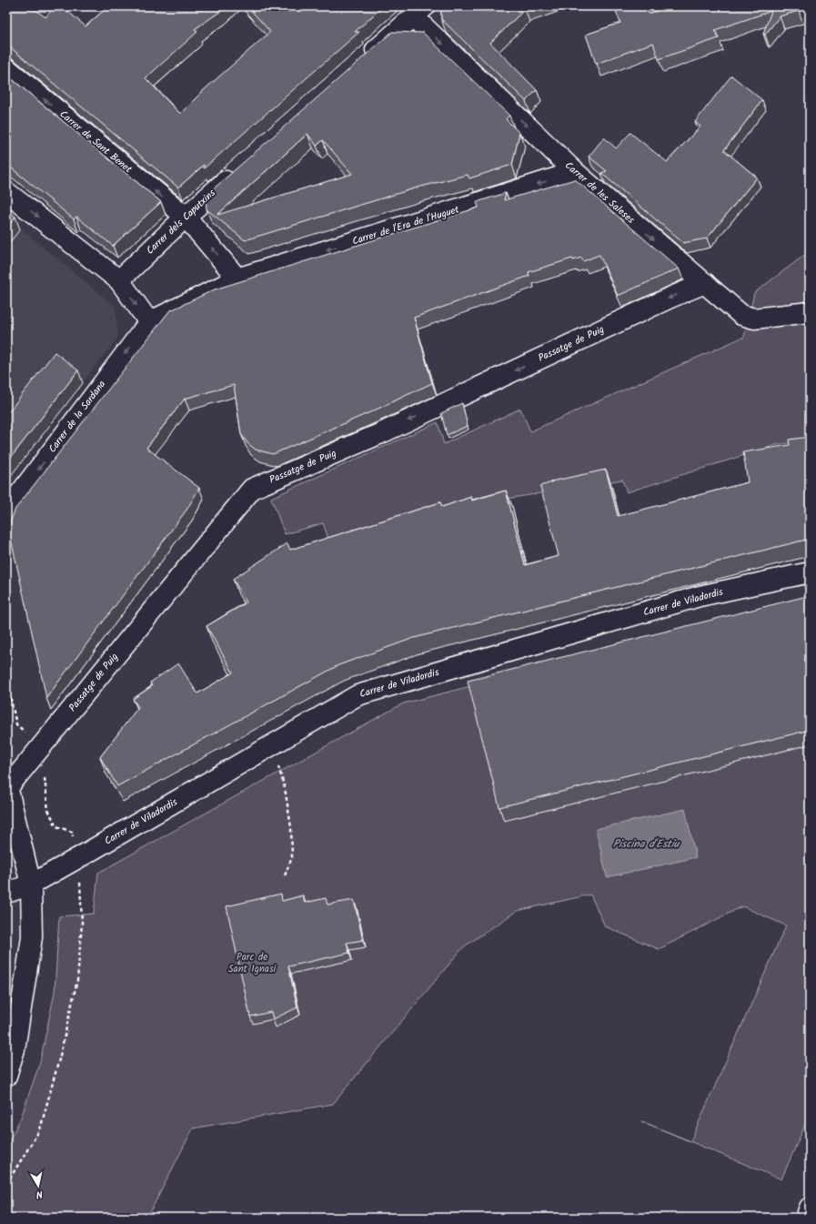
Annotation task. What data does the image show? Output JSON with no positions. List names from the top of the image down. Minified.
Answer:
{"streets":{"street":["Carrer de Sant Benet","Carrer de les Saleses","Carrer dels Caputxins","Carrer de l'Era de l'Huguet","Passatge de Puig","Carrer de la Sardana","Carrer de Viladordis"]},"crossings":[["Carrer de Sant Benet","Carrer dels Caputxins"],["Carrer de les Saleses","Carrer de l'Era de l'Huguet"],["Carrer de les Saleses","Passatge de Puig"],["Carrer de l'Era de l'Huguet","Carrer de la Sardana"]],"one_way":["Carrer de les Saleses","Carrer de l'Era de l'Huguet","Passatge de Puig","Carrer de la Sardana"],"water":["Piscina d'Estiu"],"parks":["Parc de Sant Ignasi"],"north":"bottom"}
